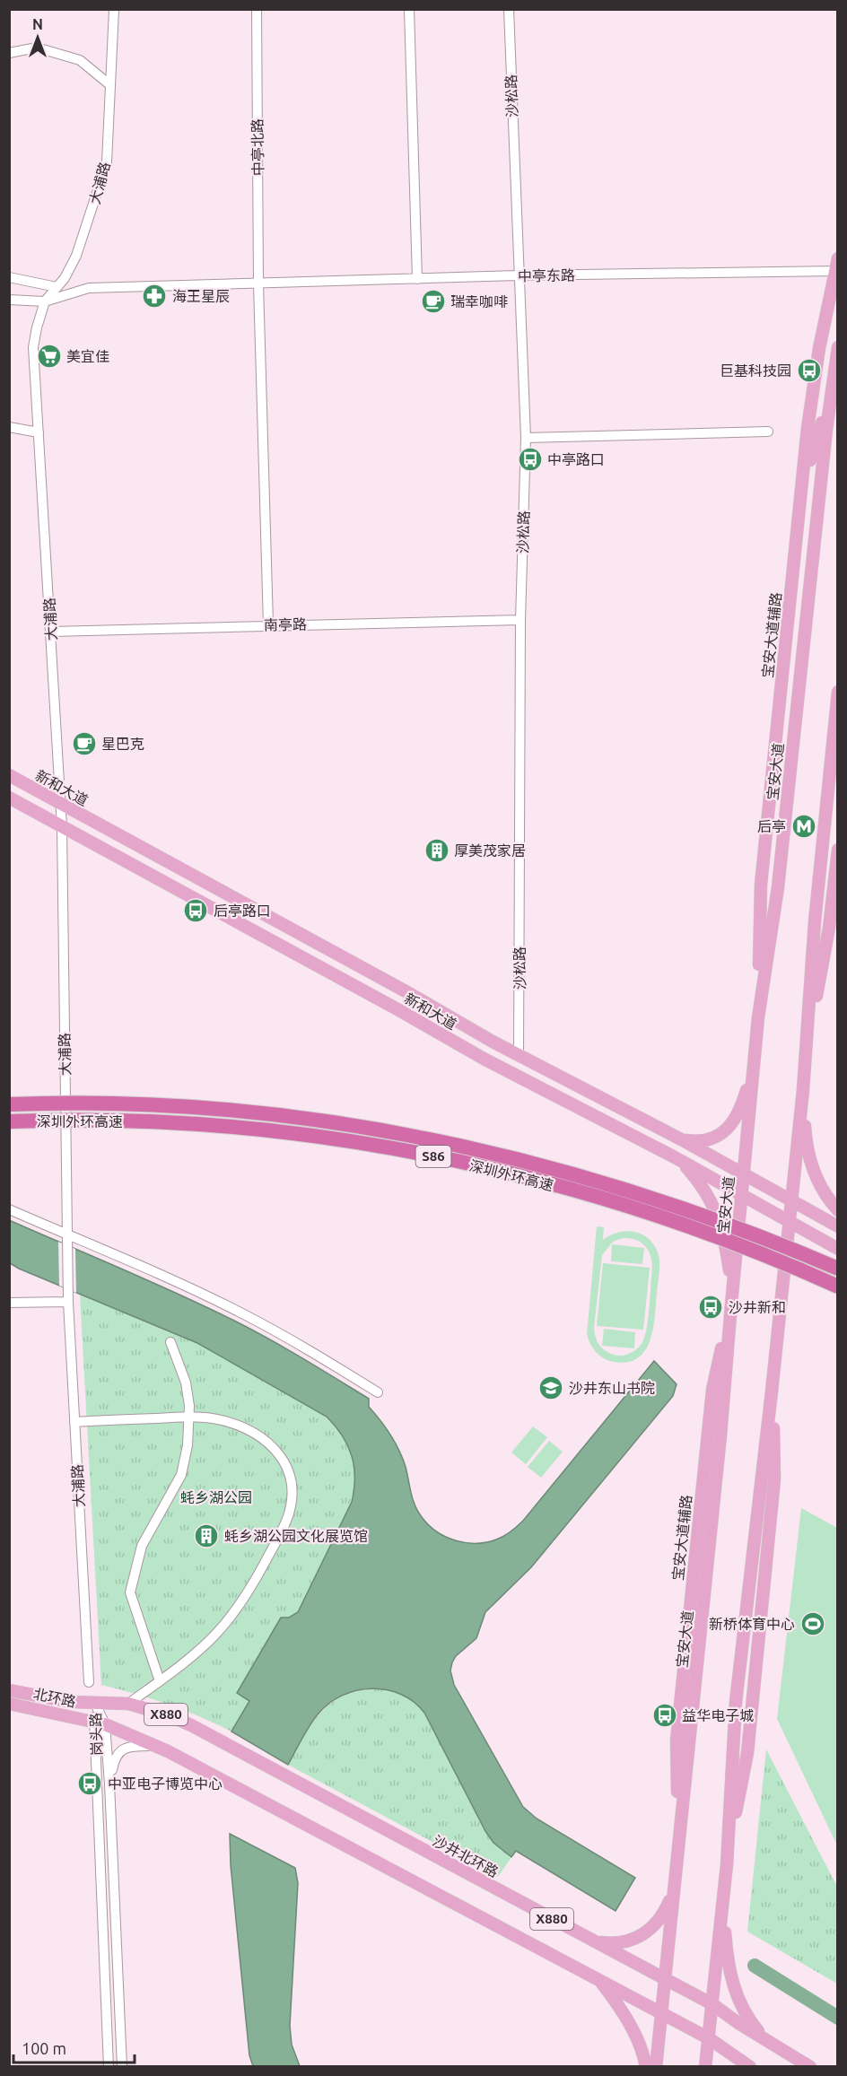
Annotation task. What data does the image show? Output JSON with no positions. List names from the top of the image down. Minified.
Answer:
{"streets":{"highway":["深圳外环高速","S86"],"main road":["宝安大道辅路","宝安大道","新和大道","北环路","X880","沙井北环路"],"street":["沙松路","中亭北路","大浦路","中亭东路","南亭路","岗头路"]},"crossings":[["沙松路","中亭东路"],["沙松路","南亭路"],["沙松路","新和大道"],["中亭北路","中亭东路"],["中亭北路","南亭路"],["大浦路","中亭东路"],["大浦路","南亭路"],["大浦路","新和大道"],["中亭东路","宝安大道辅路"],["宝安大道辅路","宝安大道"],["宝安大道","新和大道"],["宝安大道","X880"],["宝安大道","沙井北环路"],["北环路","X880"],["北环路","岗头路"],["北环路","沙井北环路"],["X880","岗头路"],["岗头路","沙井北环路"]],"parks":["蚝乡湖公园"],"places":{"pharmacy":["海王星辰"],"cafe":["瑞幸咖啡","星巴克"],"supermarket":["美宜佳"],"bus stop":["巨基科技园","中亭路口","后亭路口","沙井新和","益华电子城","中亚电子博览中心"],"metro station":["后亭"],"building":["厚美茂家居","蚝乡湖公园文化展览馆"],"school or university":["沙井东山书院"],"sports":["新桥体育中心"]},"scale_bar":"100 m","north":"top"}
